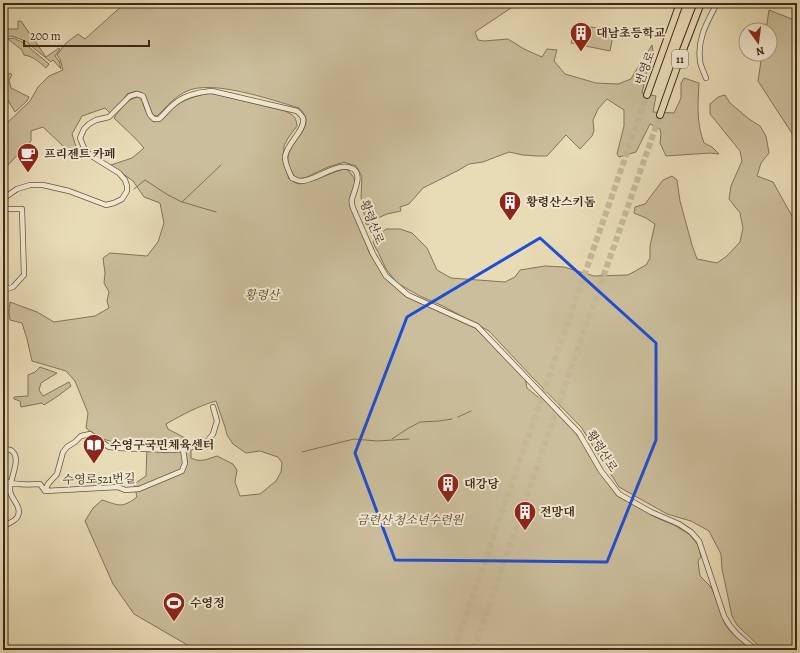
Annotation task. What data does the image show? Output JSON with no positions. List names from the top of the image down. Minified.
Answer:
{"streets":{"highway":["11","번영로"],"street":["황령산로","수영로521번길"]},"parks":["황령산","금련산 청소년수련원"],"places":{"building":["대남초등학교","황령산스키돔","대강당","전망대"],"cafe":["프리젠트 카페"],"library":["수영구국민체육센터"],"sports":["수영정"]},"scale_bar":"200 m","north":"bottom"}
